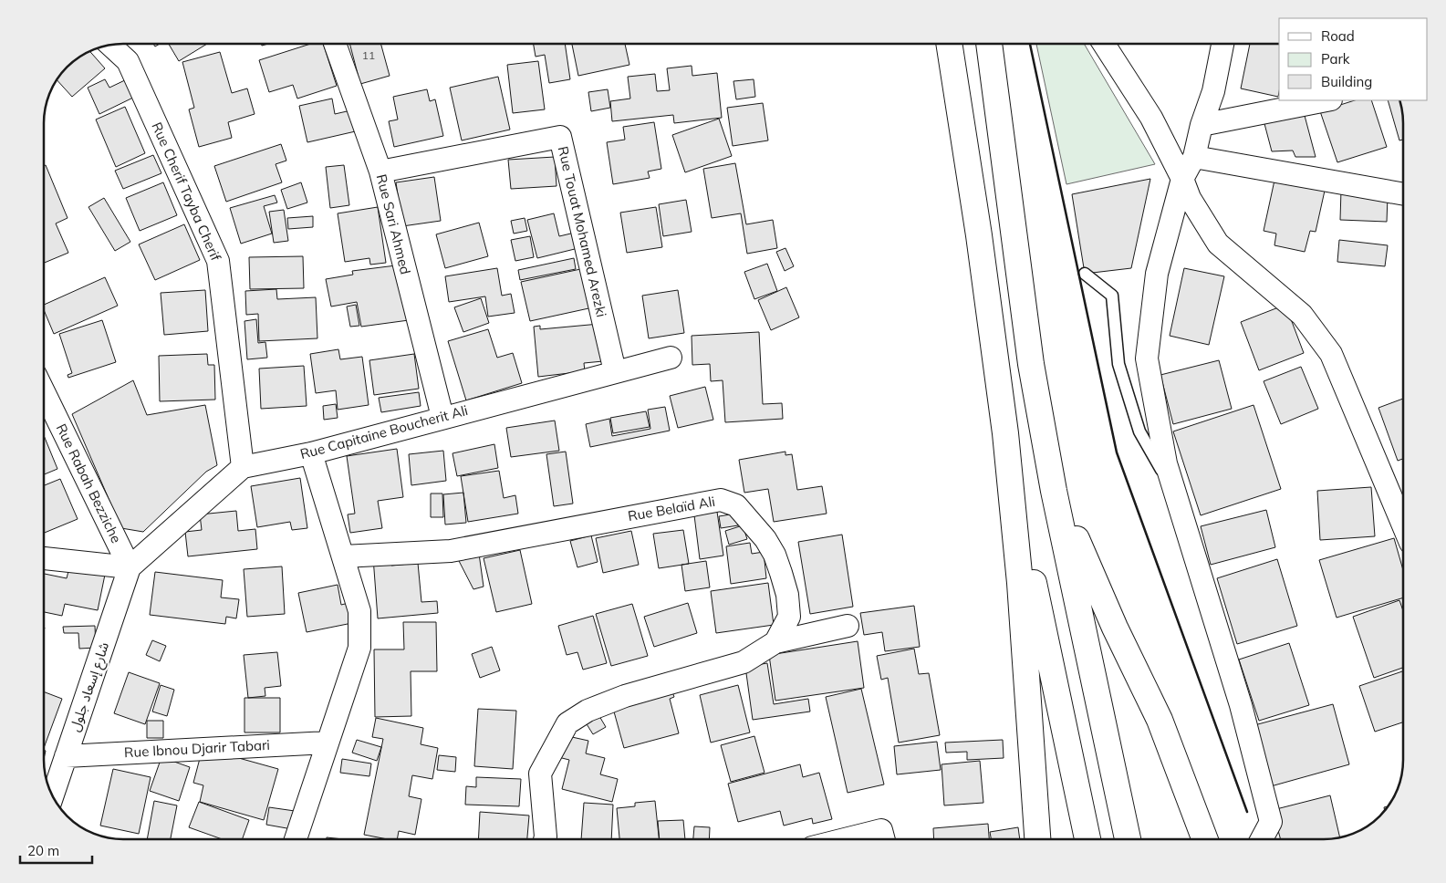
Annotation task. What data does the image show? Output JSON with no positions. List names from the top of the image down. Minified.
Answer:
{"streets":{"street":["Rue Cherif Tayba Cherif","Rue Sari Ahmed","Rue Touat Mohamed Arezki","Rue Capitaine Boucherit Ali","Rue Rabah Bezziche","Rue Belaïd Ali","شارع إسعاد جلول","Rue Ibnou Djarir Tabari"]},"crossings":[["Rue Cherif Tayba Cherif","Rue Capitaine Boucherit Ali"],["Rue Sari Ahmed","Rue Touat Mohamed Arezki"],["Rue Sari Ahmed","Rue Capitaine Boucherit Ali"],["Rue Touat Mohamed Arezki","Rue Capitaine Boucherit Ali"],["Rue Rabah Bezziche","شارع إسعاد جلول"],["شارع إسعاد جلول","Rue Ibnou Djarir Tabari"]],"house_numbers":["11"],"legend":["Road","Park","Building"],"scale_bar":"20 m"}
